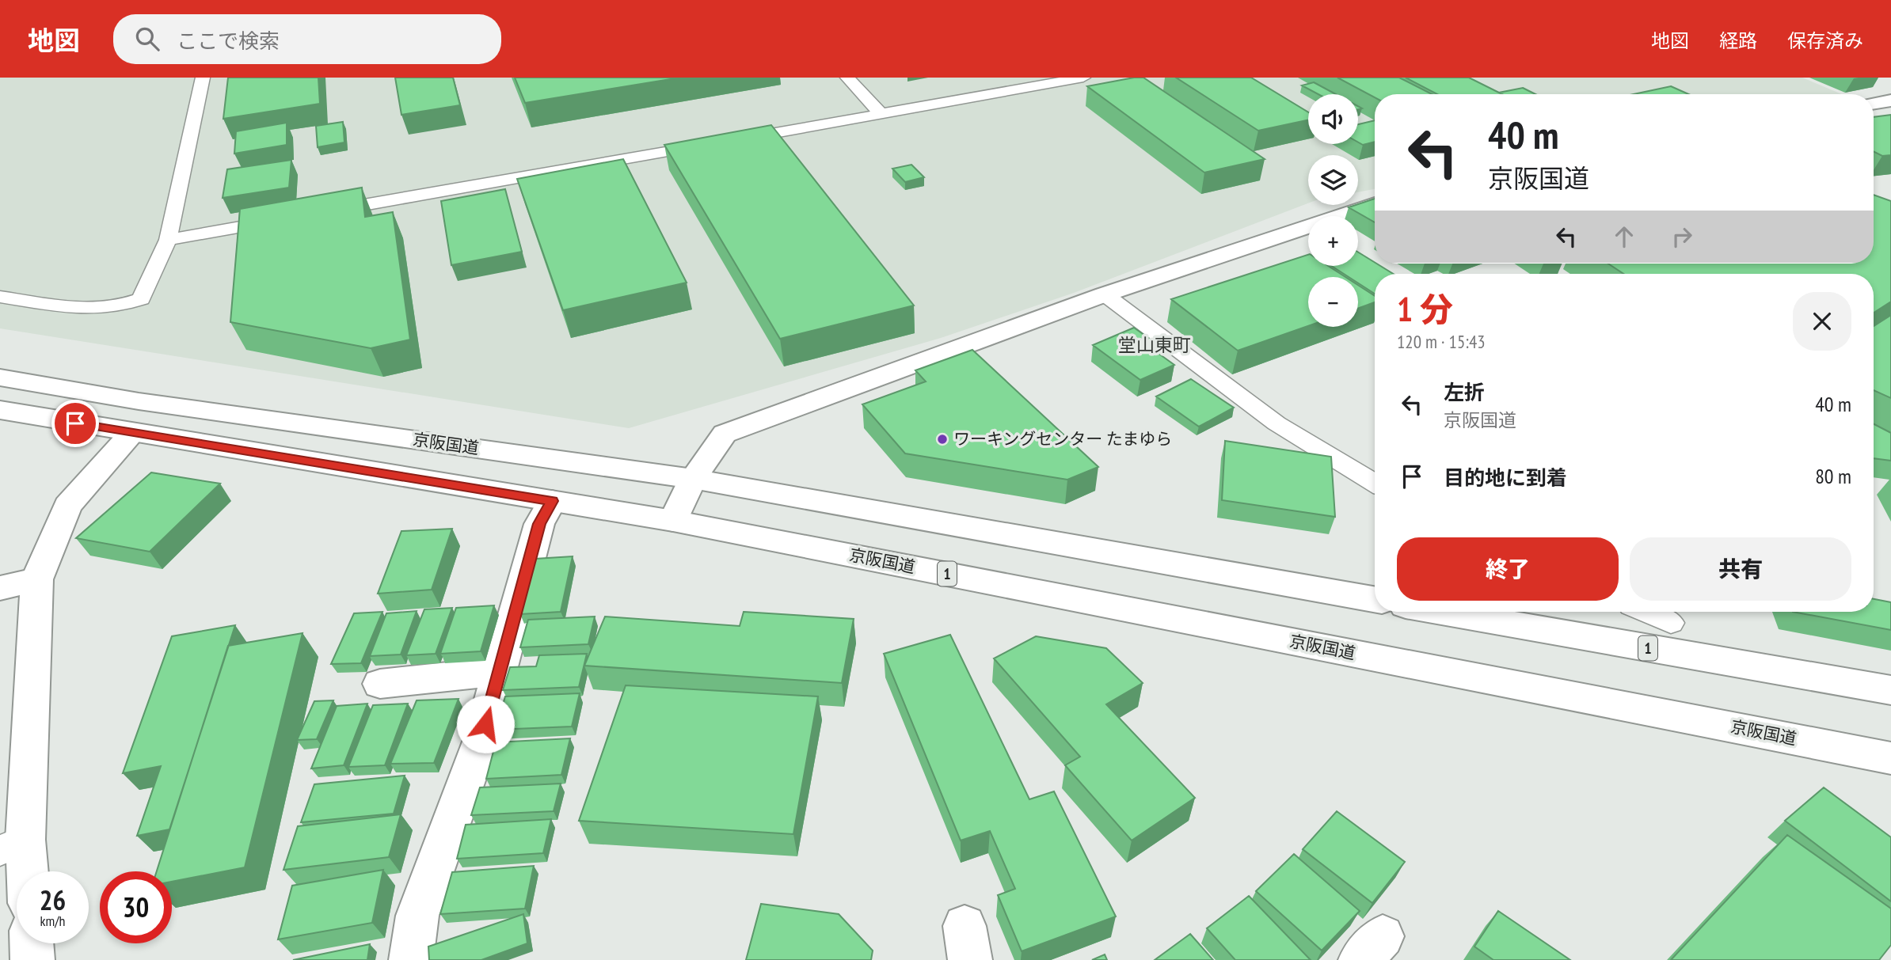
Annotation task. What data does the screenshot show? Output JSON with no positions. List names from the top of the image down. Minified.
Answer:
{"streets":{"main road":["京阪国道","1"]},"districts":["堂山東町"],"places":["ワーキングセンター たまゆら"],"page":{"header":"地図","search":"ここで検索","nav":["地図","経路","保存済み"],"map_buttons":["+","−"],"turn":["40 m","京阪国道"],"heading":["1 分","120 m · 15:43"],"list":[{"name":"左折","note":"京阪国道","value":"40 m"},{"name":"目的地に到着","value":"80 m"}],"buttons":["終了","共有"],"speed":"26 km/h","limit":"30"}}
